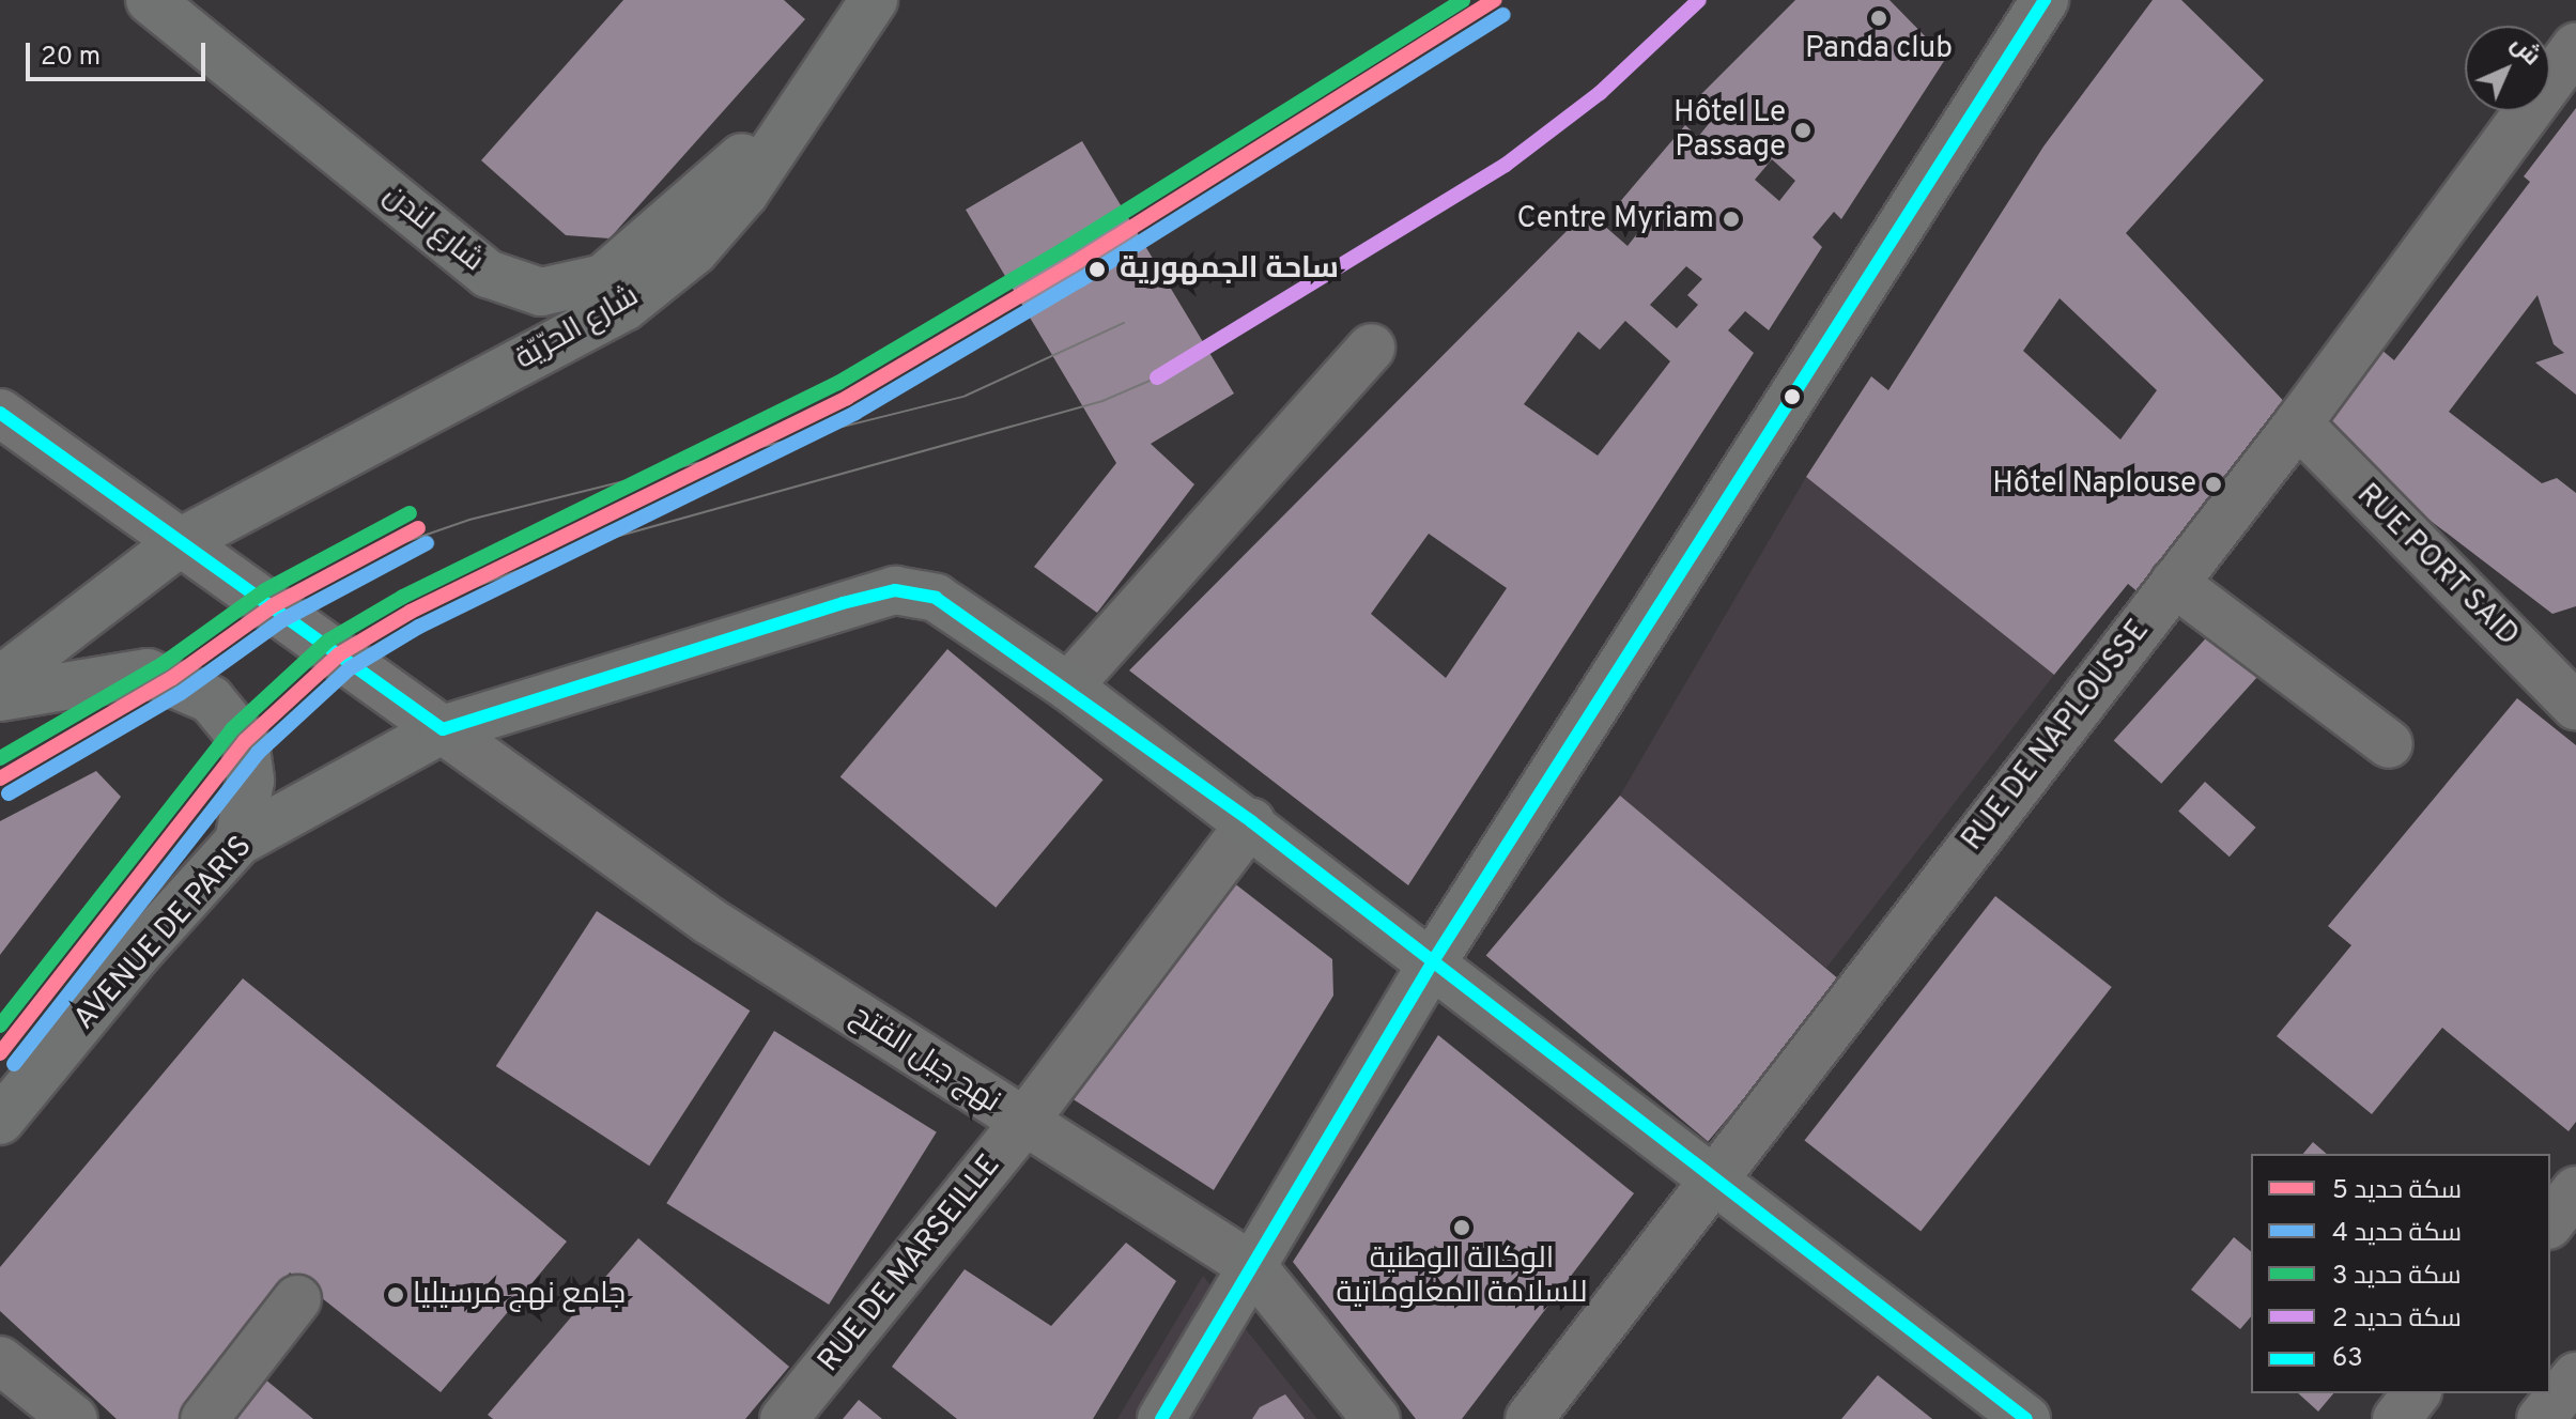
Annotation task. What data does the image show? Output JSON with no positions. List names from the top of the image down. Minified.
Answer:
{"streets":{"main road":["شارع لندن","شارع الحرّيّة","AVENUE DE PARIS"],"street":["RUE PORT SAID","RUE DE NAPLOUSSE","نهج جبل الفتح","RUE DE MARSEILLE"]},"crossings":[["شارع لندن","شارع الحرّيّة"],["شارع الحرّيّة","نهج جبل الفتح"],["RUE PORT SAID","RUE DE NAPLOUSSE"],["RUE DE NAPLOUSSE","AVENUE DE PARIS"],["AVENUE DE PARIS","نهج جبل الفتح"],["AVENUE DE PARIS","RUE DE MARSEILLE"],["نهج جبل الفتح","RUE DE MARSEILLE"]],"places":["Panda club","Hôtel Le Passage","Centre Myriam","ساحة الجمهورية","Hôtel Naplouse","الوكالة الوطنية للسلامة المعلوماتية","جامع نهج مرسيليا"],"lines":["rail line 5","rail line 3","rail line 2","transit line 63","rail line 4"],"legend":["سكة حديد 5","سكة حديد 4","سكة حديد 3","سكة حديد 2","63"],"scale_bar":"20 m","north":"top right"}
